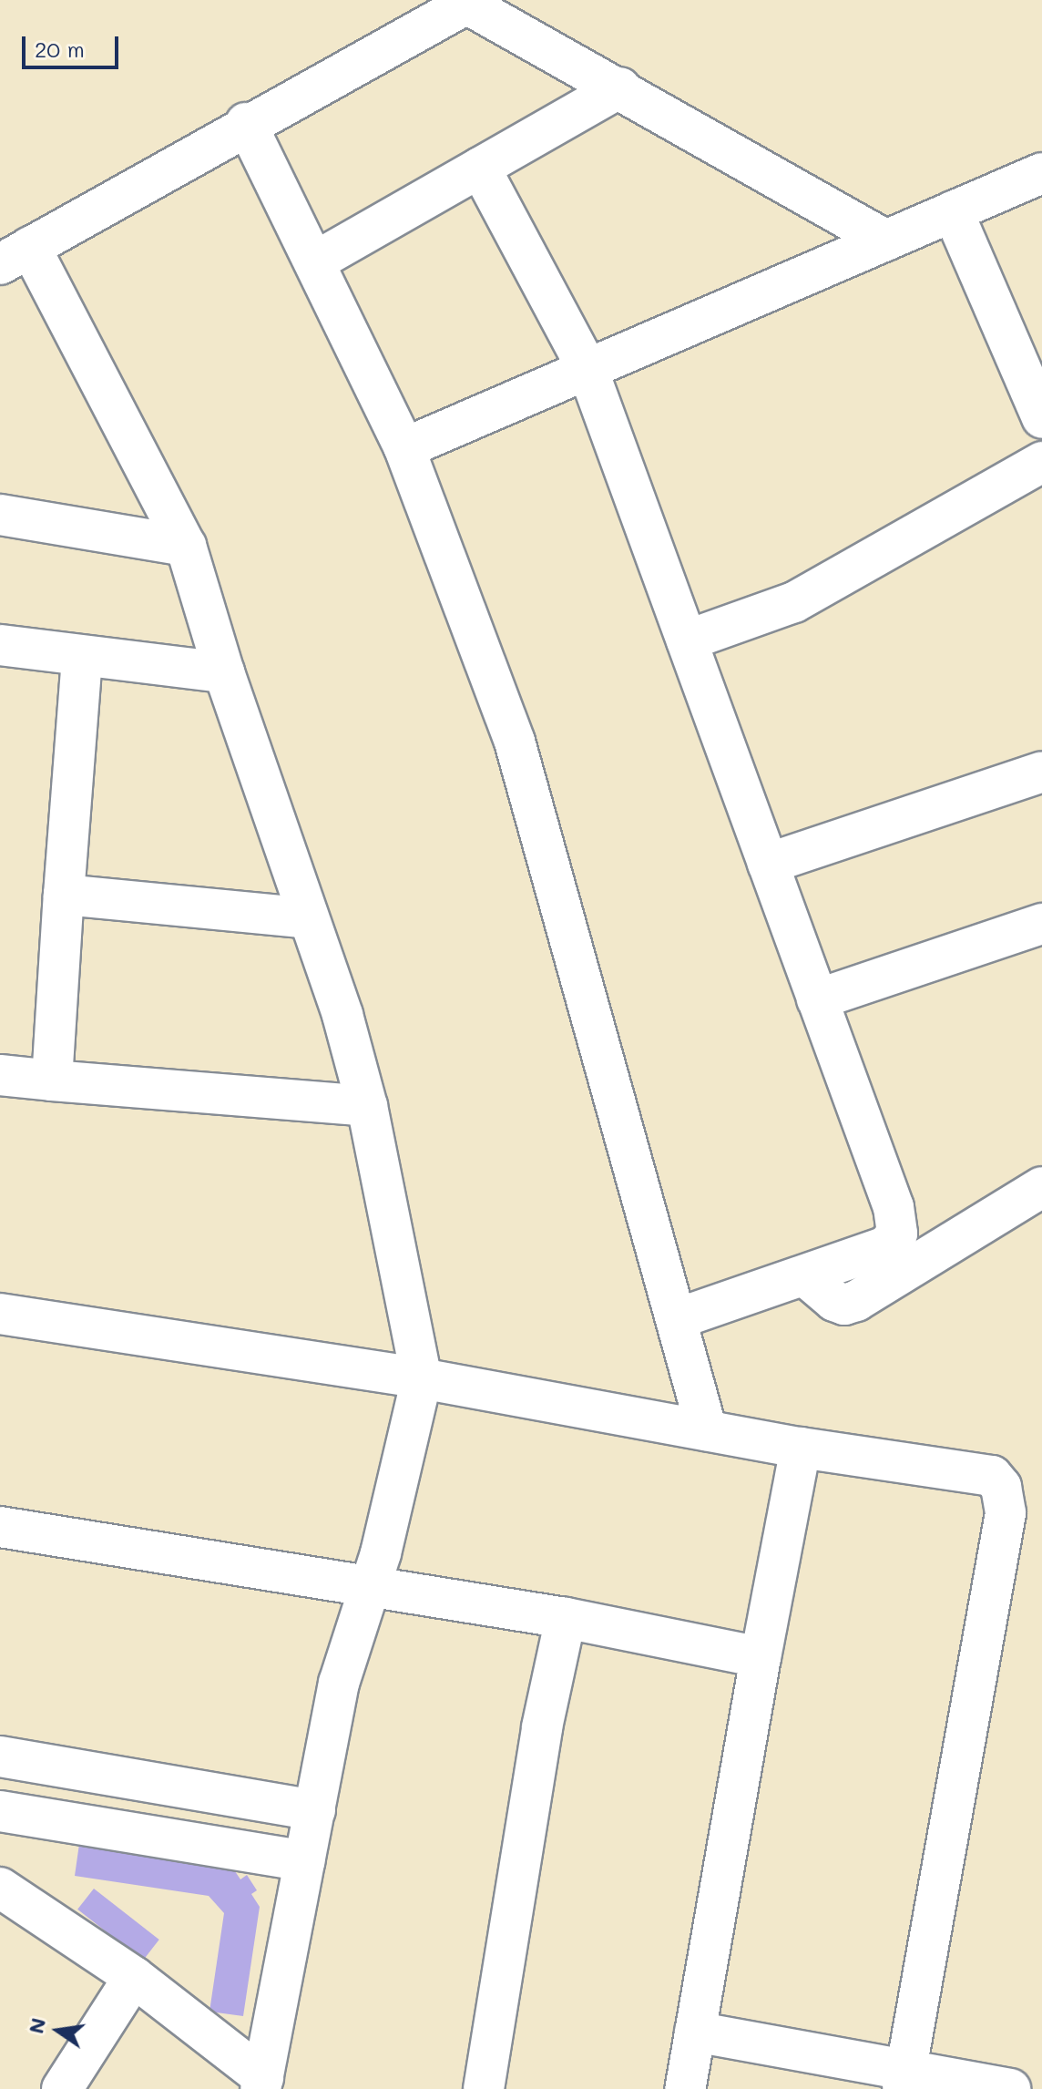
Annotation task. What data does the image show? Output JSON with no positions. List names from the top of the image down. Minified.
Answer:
{"scale_bar":"20 m","north":"left"}
